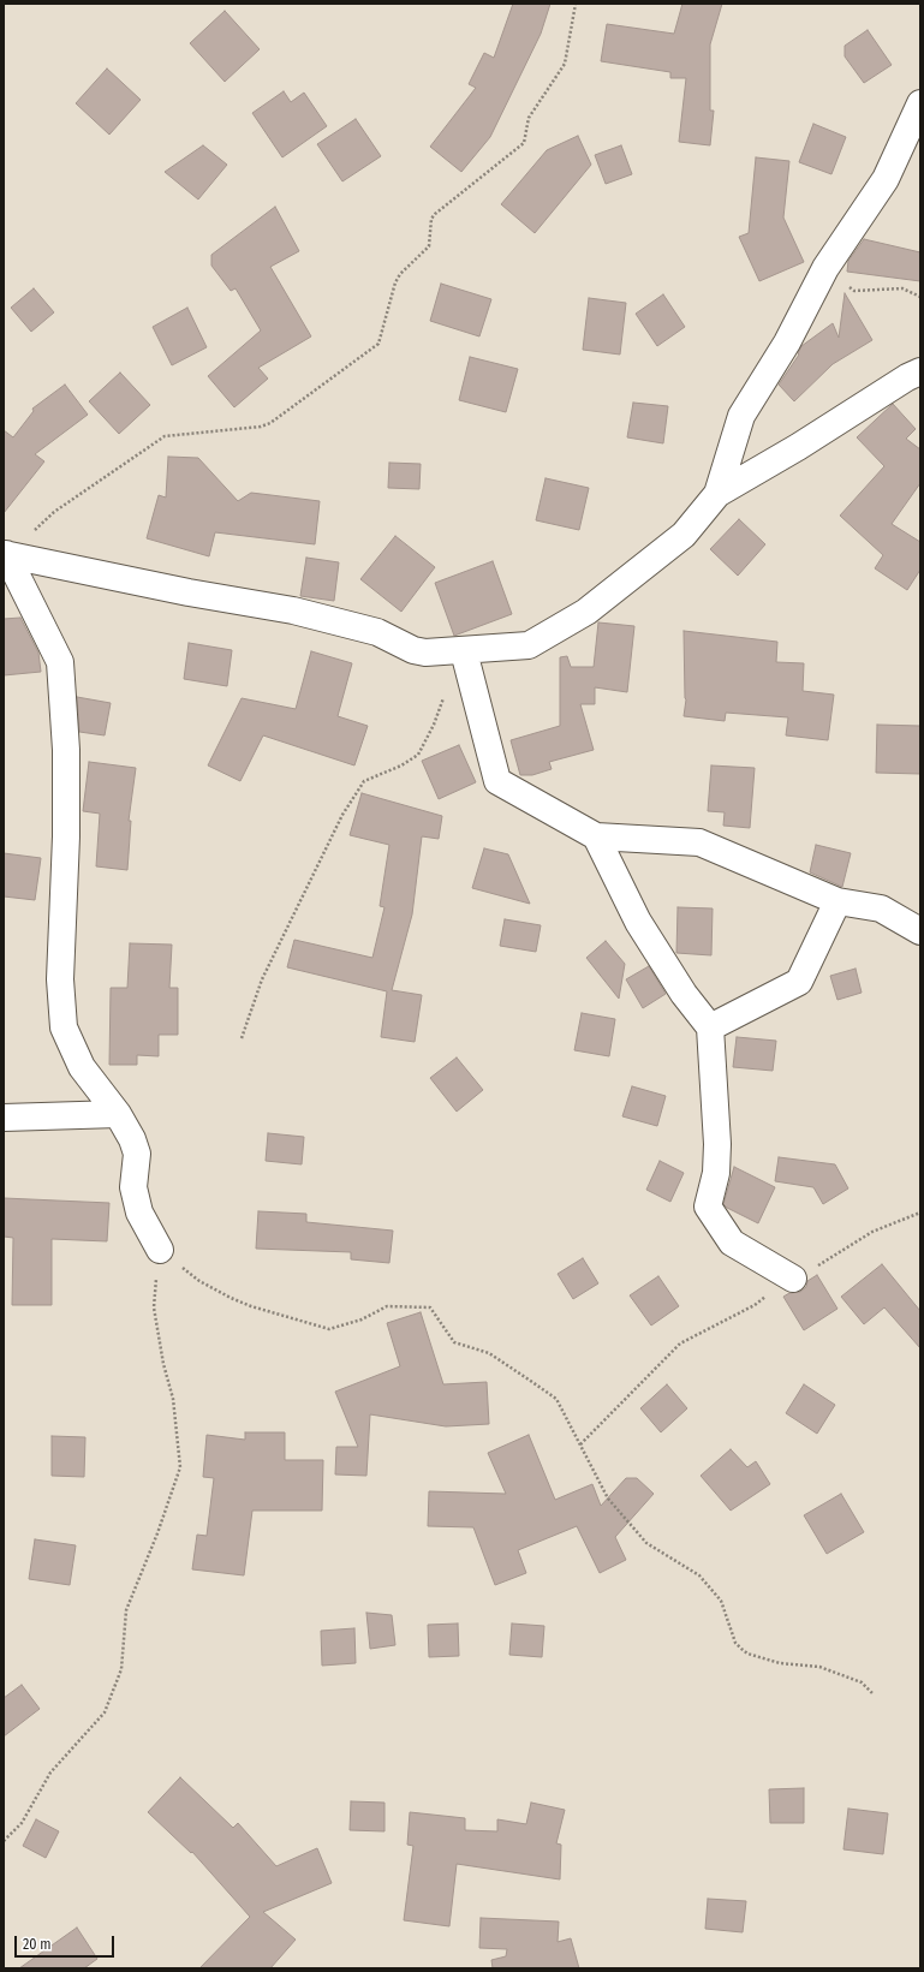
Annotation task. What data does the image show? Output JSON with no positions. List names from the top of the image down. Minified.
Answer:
{"scale_bar":"20 m"}
